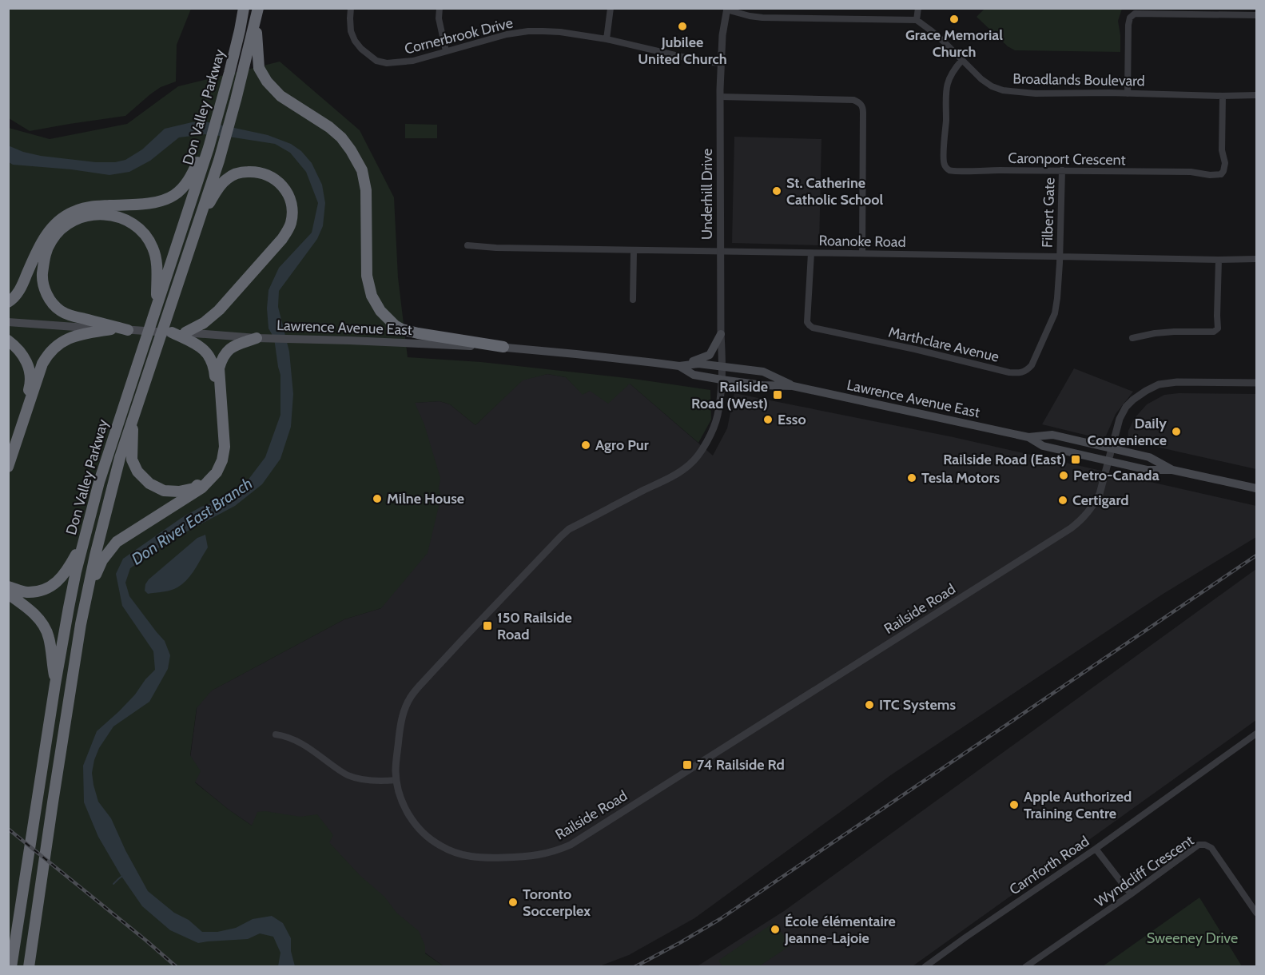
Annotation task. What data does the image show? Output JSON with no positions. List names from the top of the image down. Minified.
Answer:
{"streets":{"highway":["Don Valley Parkway"],"main road":["Lawrence Avenue East"],"street":["Cornerbrook Drive","Broadlands Boulevard","Caronport Crescent","Underhill Drive","Filbert Gate","Roanoke Road","Marthclare Avenue","Railside Road","Carnforth Road","Wyndcliff Crescent"]},"crossings":[["Cornerbrook Drive","Underhill Drive"],["Broadlands Boulevard","Caronport Crescent"],["Caronport Crescent","Filbert Gate"],["Underhill Drive","Roanoke Road"],["Underhill Drive","Lawrence Avenue East"],["Underhill Drive","Railside Road"],["Filbert Gate","Roanoke Road"],["Filbert Gate","Marthclare Avenue"],["Roanoke Road","Marthclare Avenue"],["Lawrence Avenue East","Railside Road"]],"water":["Don River East Branch"],"parks":["Sweeney Drive"],"places":{"other":["Grace Memorial Church","Jubilee United Church","St. Catherine Catholic School","Esso","Daily Convenience","Agro Pur","Petro-Canada","Tesla Motors","Milne House","Certigard","ITC Systems","Apple Authorized Training Centre","Toronto Soccerplex","École élémentaire Jeanne-Lajoie"],"transit":["Railside Road (West)","Railside Road (East)","150 Railside Road","74 Railside Rd"]}}
